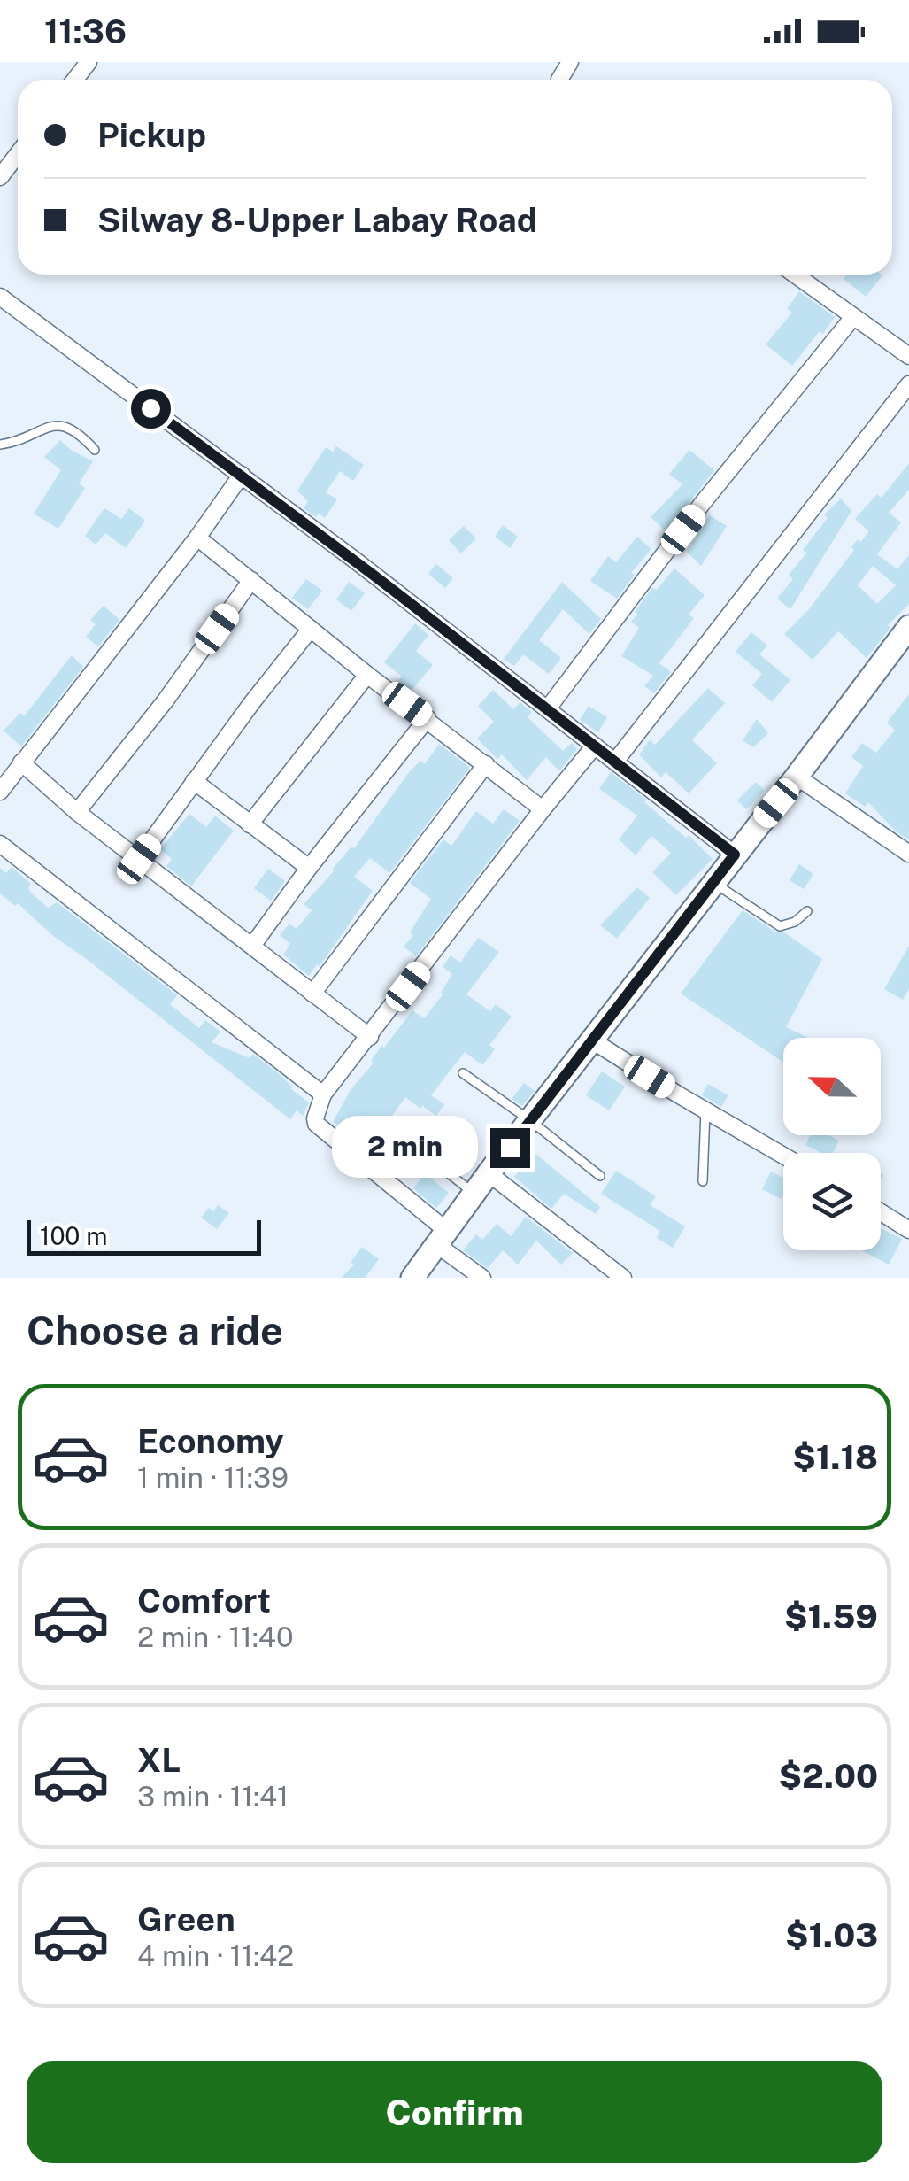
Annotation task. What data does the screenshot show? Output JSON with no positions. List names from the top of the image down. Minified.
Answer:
{"scale_bar":"100 m","north":"left","page":{"status":"11:36","banner":["Pickup","Silway 8-Upper Labay Road"],"bubble":"2 min","scale":"100 m","heading":"Choose a ride","list":[{"name":"Economy","note":"1 min · 11:39","value":"$1.18"},{"name":"Comfort","note":"2 min · 11:40","value":"$1.59"},{"name":"XL","note":"3 min · 11:41","value":"$2.00"},{"name":"Green","note":"4 min · 11:42","value":"$1.03"}],"buttons":"Confirm"}}
